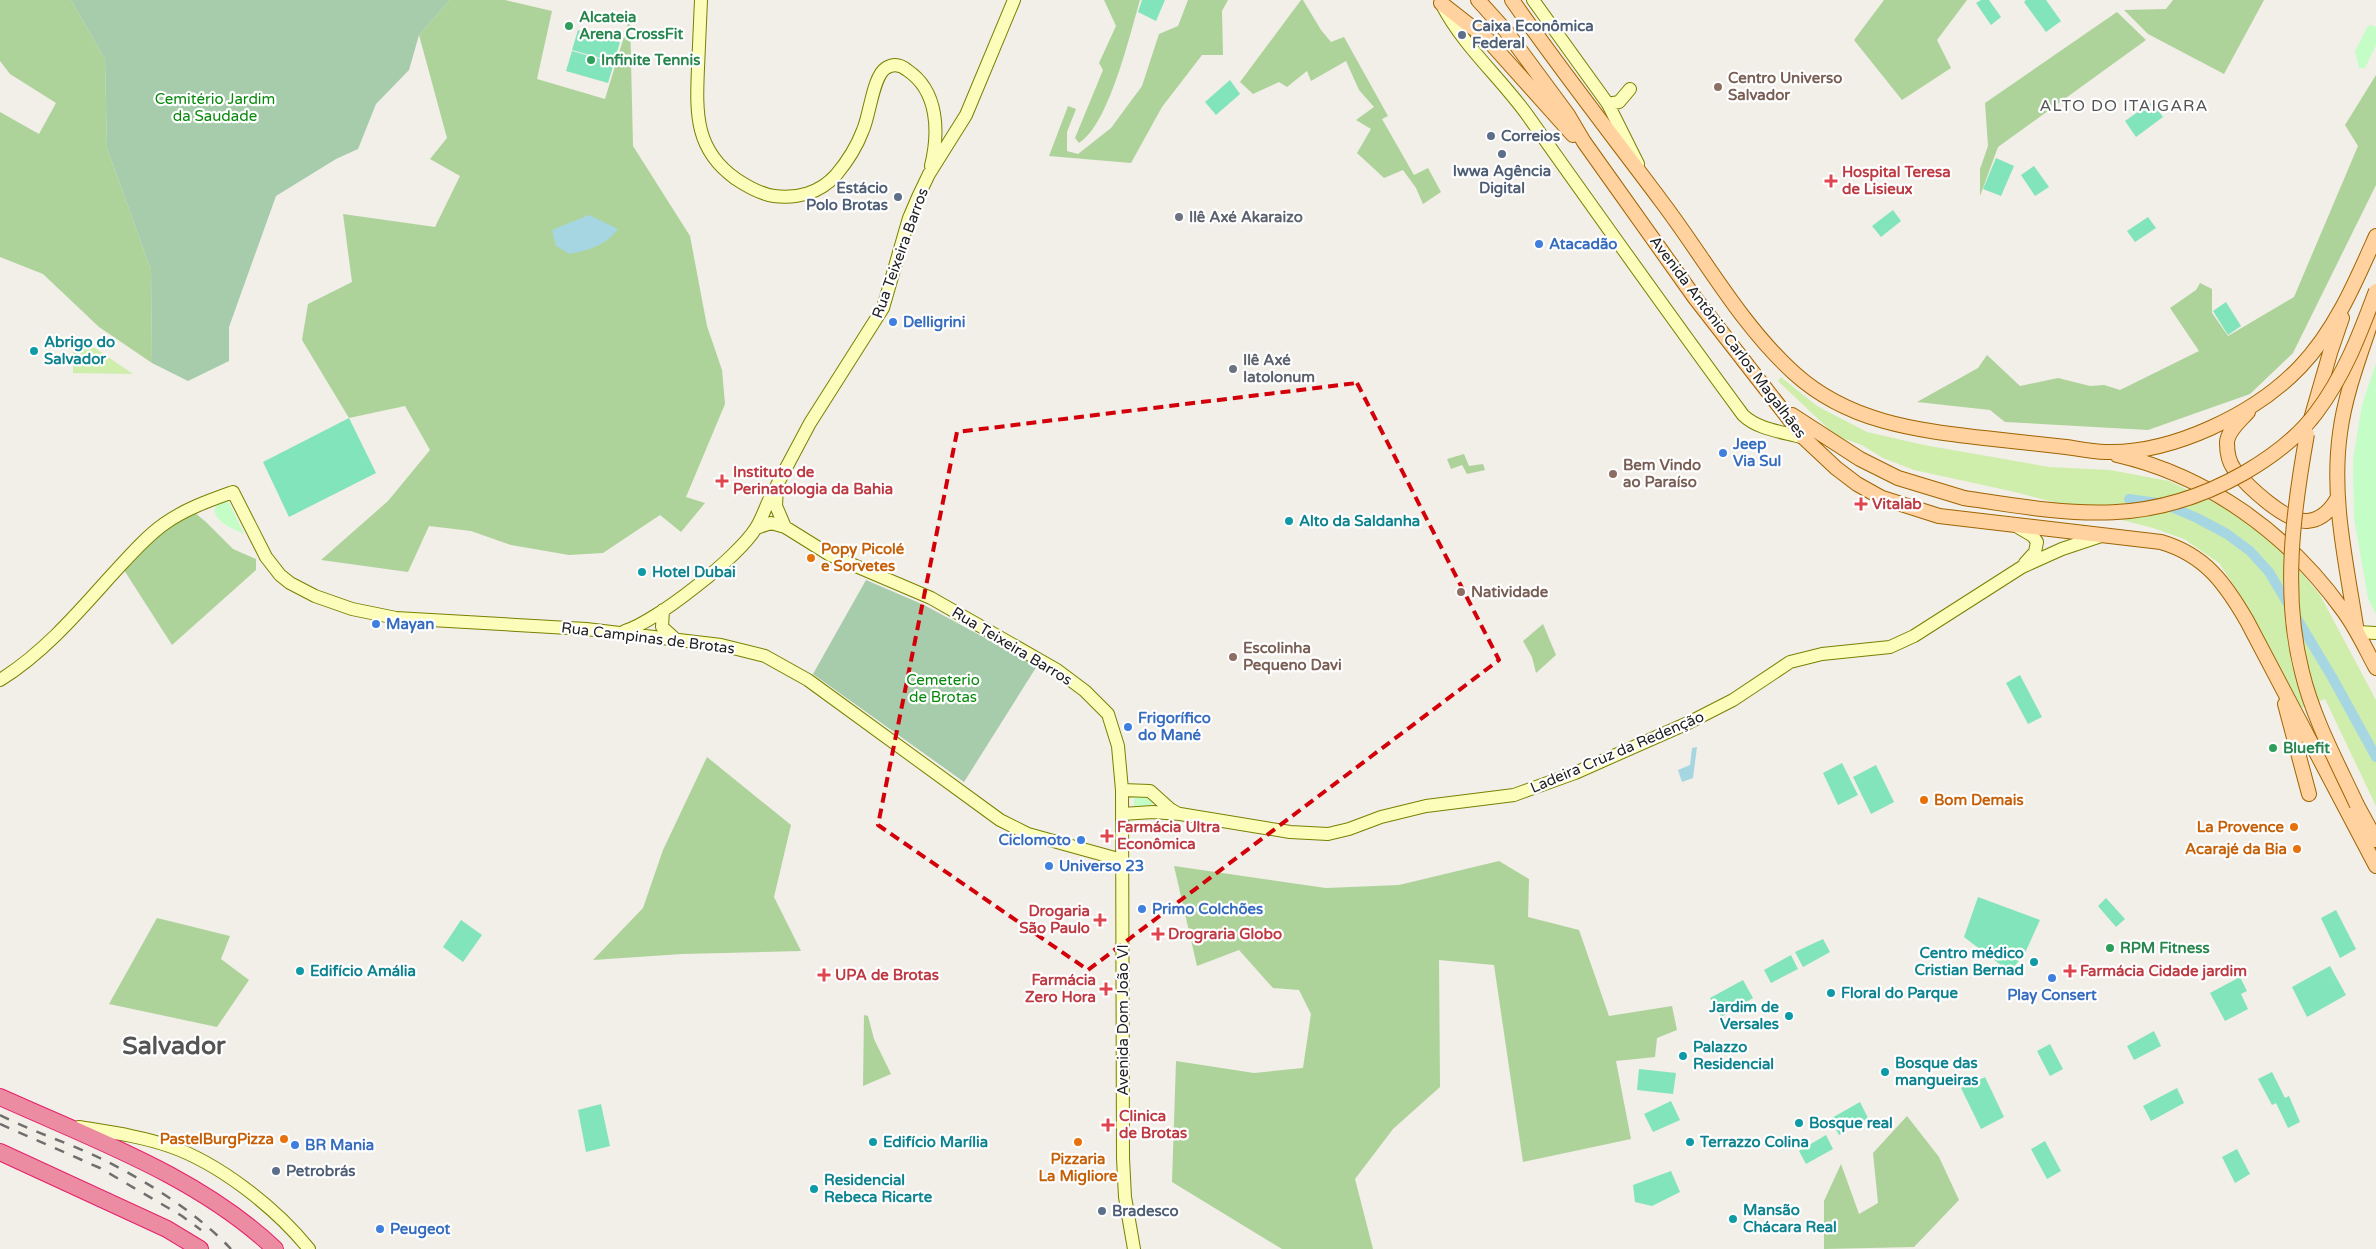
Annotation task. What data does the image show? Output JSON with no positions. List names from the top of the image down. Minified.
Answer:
{"streets":{"main road":["Rua Teixeira Barros","Avenida Antônio Carlos Magalhães","Rua Campinas de Brotas","Ladeira Cruz da Redenção","Avenida Dom João VI"]},"crossings":[["Rua Teixeira Barros","Ladeira Cruz da Redenção"],["Rua Teixeira Barros","Avenida Dom João VI"],["Avenida Antônio Carlos Magalhães","Ladeira Cruz da Redenção"],["Rua Campinas de Brotas","Avenida Dom João VI"],["Ladeira Cruz da Redenção","Avenida Dom João VI"]],"districts":["ALTO DO ITAIGARA","Salvador"],"parks":["Cemitério Jardim da Saudade","Cemeterio de Brotas"],"places":{"other":["Alcateia Arena CrossFit","Caixa Econômica Federal","Infinite Tennis","Centro Universo Salvador","Correios","Iwwa Agência Digital","Estácio Polo Brotas","Ilê Axé Akaraizo","Atacadão","Delligrini","Abrigo do Salvador","Ilê Axé Iatolonum","Jeep Via Sul","Bem Vindo ao Paraíso","Alto da Saldanha","Popy Picolé e Sorvetes","Hotel Dubai","Natividade","Mayan","Escolinha Pequeno Davi","Frigorífico do Mané","Bluefit","Bom Demais","La Provence","Ciclomoto","Acarajé da Bia","Universo 23","Primo Colchões","RPM Fitness","Centro médico Cristian Bernad","Edifício Amália","Play Consert","Floral do Parque","Jardim de Versales","Palazzo Residencial","Bosque das mangueiras","Bosque real","PastelBurgPizza","Edifício Marília","Pizzaria La Migliore","Terrazzo Colina","BR Mania","Petrobrás","Residencial Rebeca Ricarte","Bradesco","Mansão Chácara Real","Peugeot"],"health":["Hospital Teresa de Lisieux","Instituto de Perinatologia da Bahia","Vitalab","Farmácia Ultra Econômica","Drogaria São Paulo","Drograria Globo","Farmácia Cidade jardim","UPA de Brotas","Farmácia Zero Hora","Clinica de Brotas"]}}
